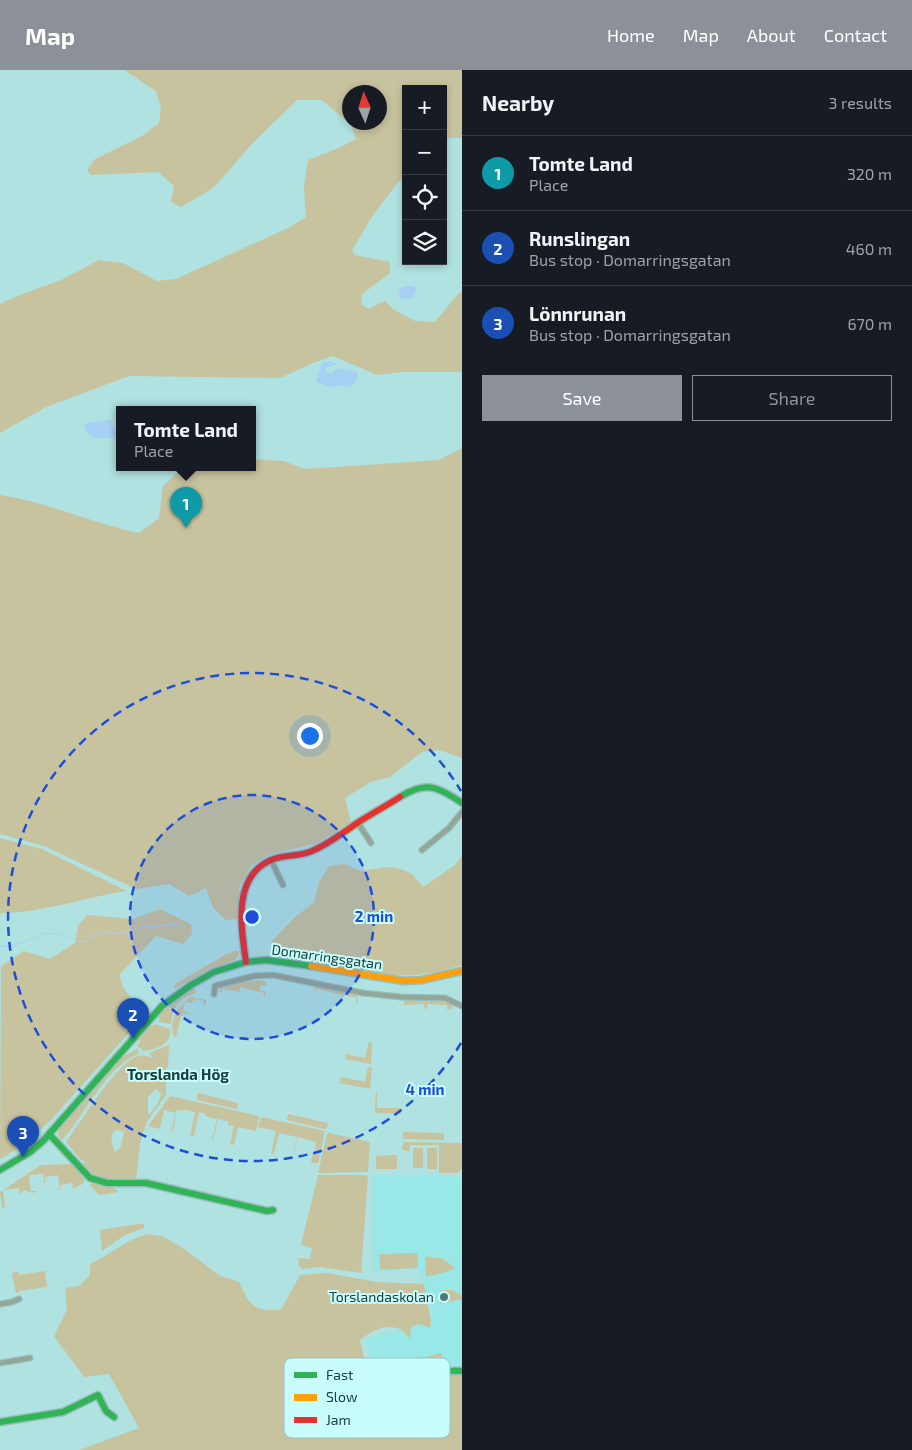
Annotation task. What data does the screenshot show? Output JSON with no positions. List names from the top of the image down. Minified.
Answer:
{"streets":{"street":["Domarringsgatan"]},"districts":["Torslanda Hög"],"places":["Torslandaskolan"],"legend":["Fast","Slow","Jam"],"north":"top","page":{"header":"Map","nav":["Home","Map","About","Contact"],"heading":["Nearby","3 results"],"map_buttons":["+","−"],"list":[{"mark":"1","name":"Tomte Land","note":"Place","value":"320 m"},{"mark":"2","name":"Runslingan","note":"Bus stop · Domarringsgatan","value":"460 m"},{"mark":"3","name":"Lönnrunan","note":"Bus stop · Domarringsgatan","value":"670 m"}],"buttons":["Save","Share"],"popup":["Tomte Land","Place"],"pins":["1","2","3"]},"rings":["2 min","4 min"]}
